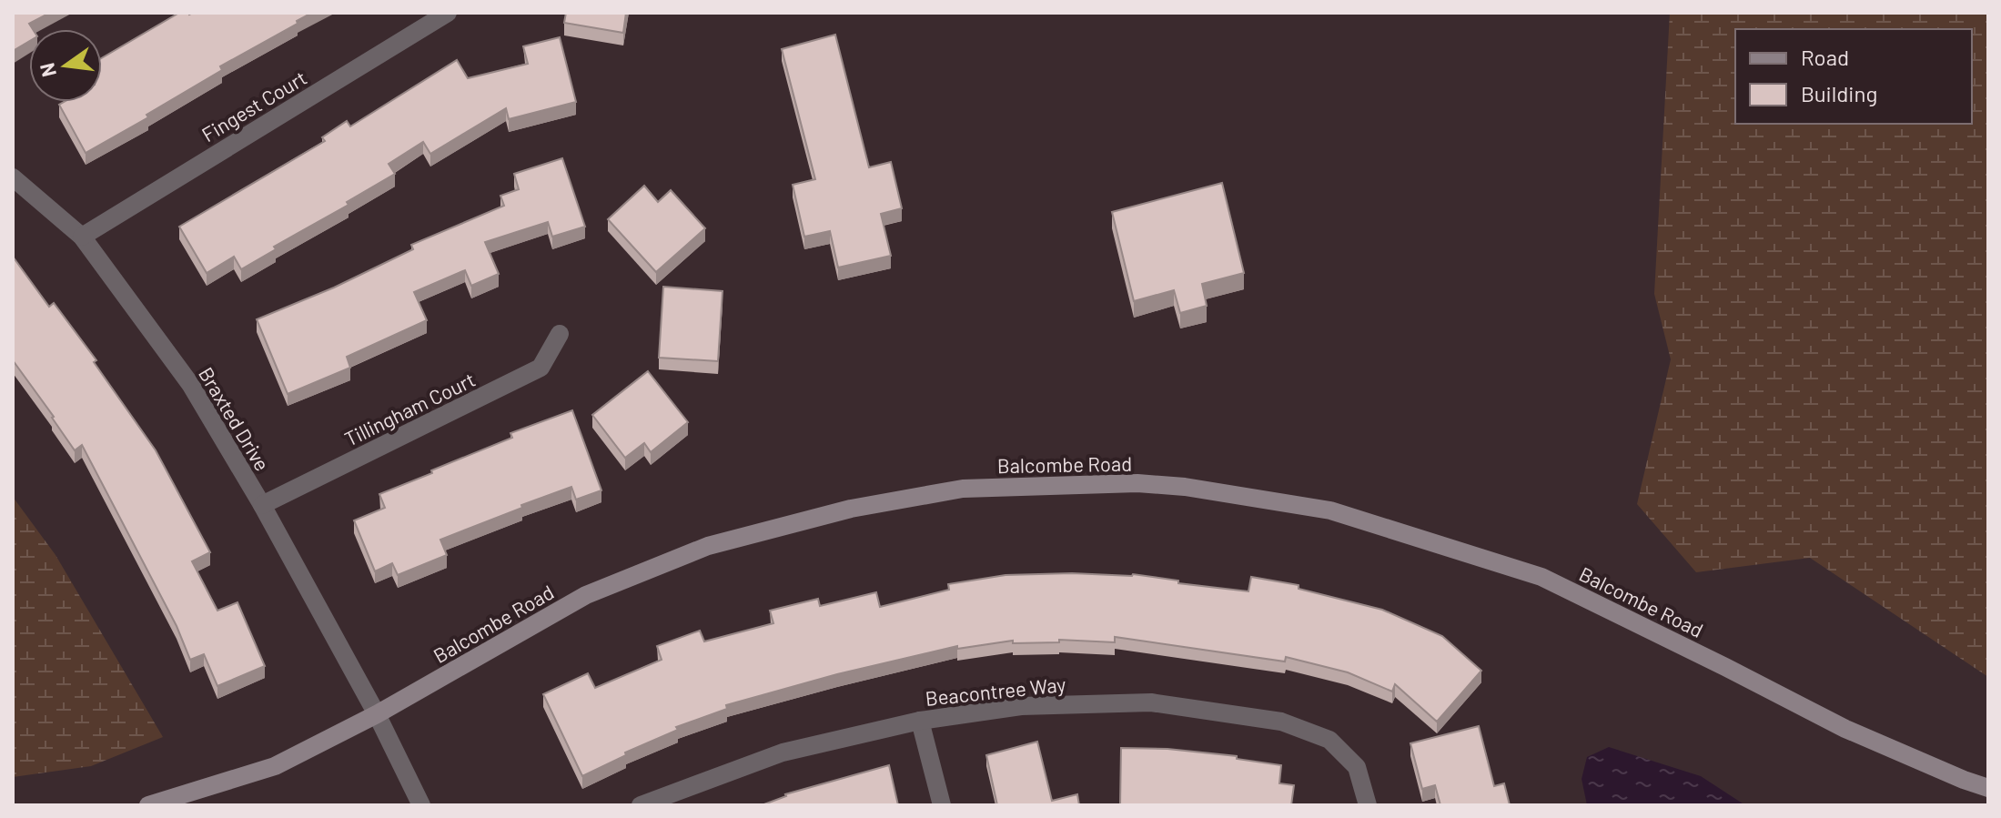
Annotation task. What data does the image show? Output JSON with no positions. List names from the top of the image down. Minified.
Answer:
{"streets":{"street":["Fingest Court","Tillingham Court","Braxted Drive","Balcombe Road","Beacontree Way"]},"crossings":[["Fingest Court","Braxted Drive"],["Tillingham Court","Braxted Drive"],["Braxted Drive","Balcombe Road"]],"legend":["Road","Building"],"north":"left"}
